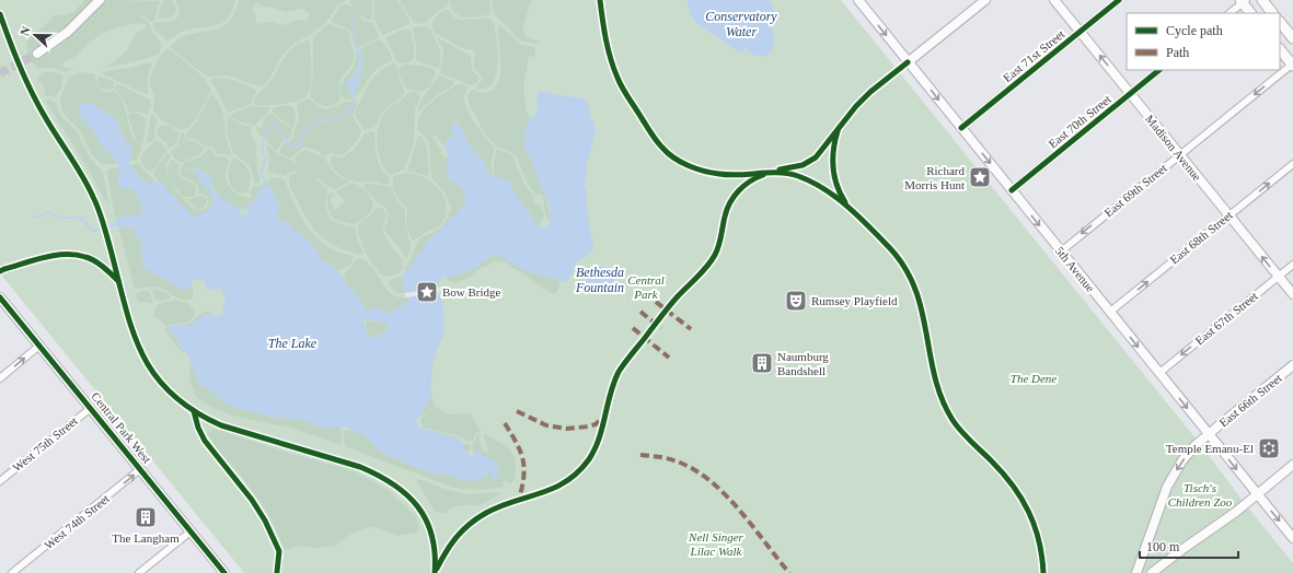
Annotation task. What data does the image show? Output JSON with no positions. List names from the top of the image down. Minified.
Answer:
{"streets":{"main road":["Madison Avenue","5th Avenue","East 66th Street","Central Park West"],"street":["East 71st Street","East 70th Street","East 69th Street","East 68th Street","East 67th Street","West 75th Street","West 74th Street"]},"crossings":[["East 71st Street","Madison Avenue"],["East 71st Street","5th Avenue"],["East 70th Street","Madison Avenue"],["East 70th Street","5th Avenue"],["Madison Avenue","East 69th Street"],["Madison Avenue","East 68th Street"],["Madison Avenue","East 67th Street"],["East 69th Street","5th Avenue"],["East 68th Street","5th Avenue"],["5th Avenue","East 67th Street"],["5th Avenue","East 66th Street"],["Central Park West","West 75th Street"],["Central Park West","West 74th Street"]],"one_way":["Madison Avenue","East 69th Street","East 68th Street","5th Avenue","East 67th Street","East 66th Street","West 74th Street"],"water":["Conservatory Water","Bethesda Fountain","The Lake"],"parks":["Central Park","The Dene","Tisch's Children Zoo","Nell Singer Lilac Walk"],"places":{"place":["Richard Morris Hunt","Bow Bridge"],"theatre":["Rumsey Playfield"],"building":["Naumburg Bandshell","The Langham"],"synagogue":["Temple Emanu-El"]},"legend":["Cycle path","Path"],"scale_bar":"100 m","north":"left"}
